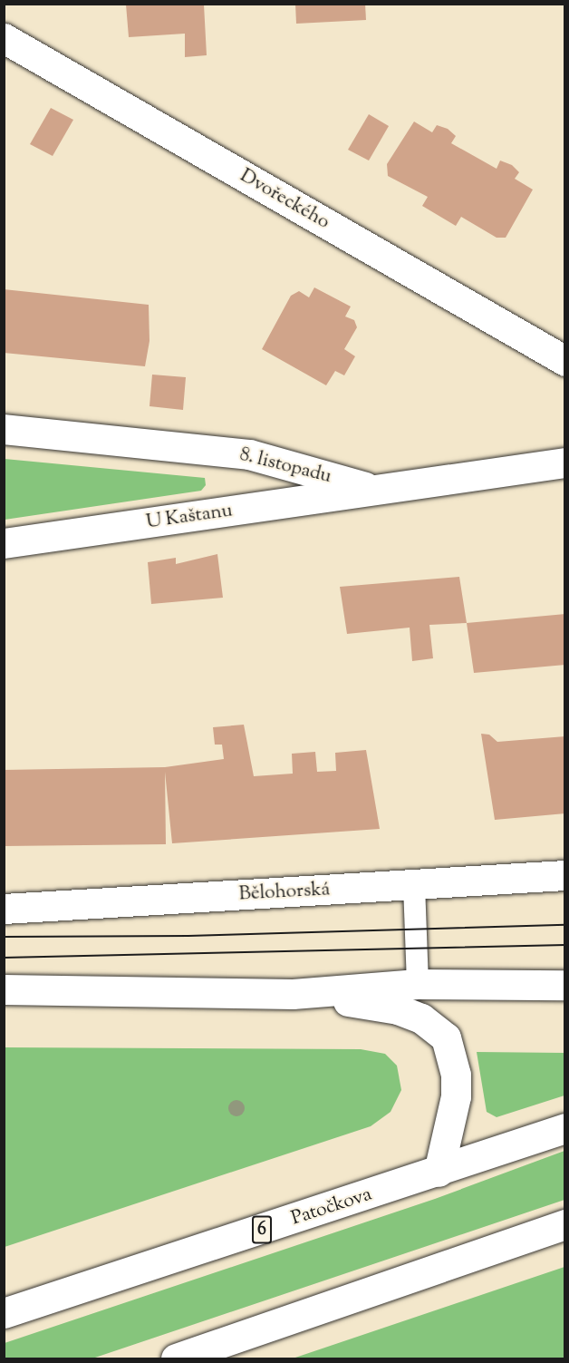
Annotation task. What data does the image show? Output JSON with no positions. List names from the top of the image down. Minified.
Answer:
{"streets":{"street":["Dvořeckého","8. listopadu","U Kaštanu","Bělohorská","Patočkova","6"]},"crossings":[["8. listopadu","U Kaštanu"]]}
